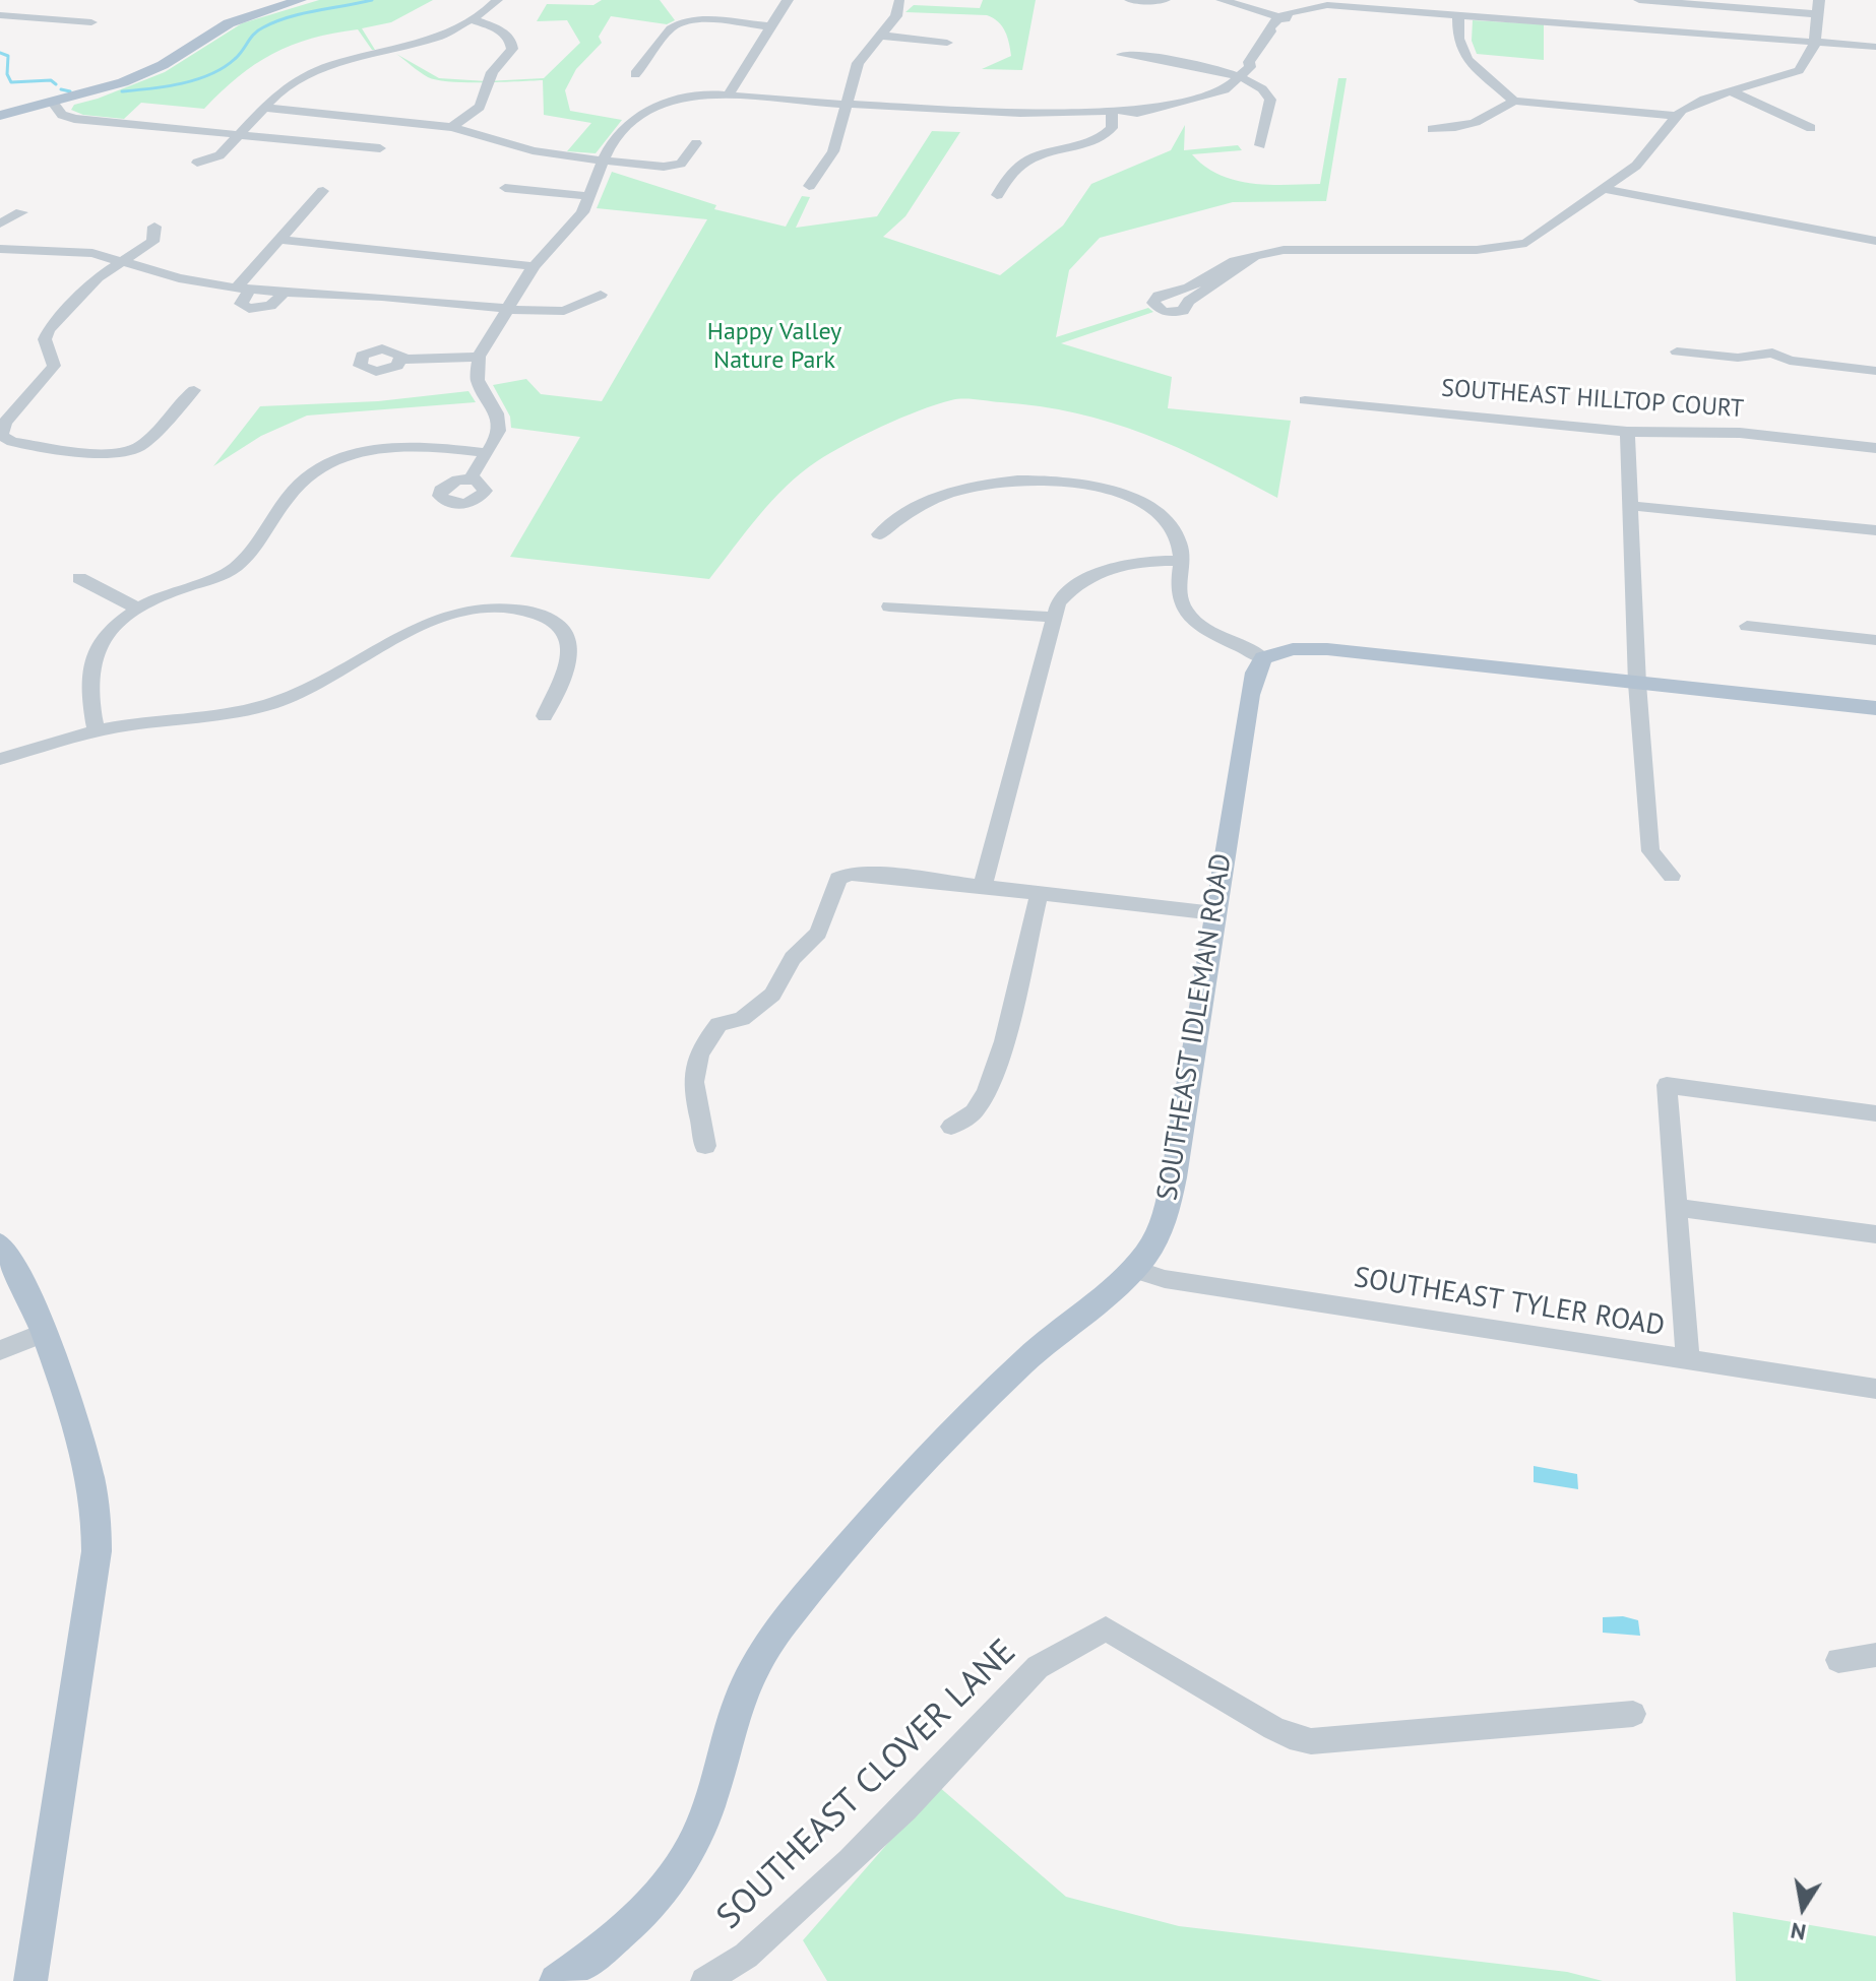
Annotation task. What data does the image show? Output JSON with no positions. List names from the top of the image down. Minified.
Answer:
{"streets":{"main road":["SOUTHEAST IDLEMAN ROAD"],"street":["SOUTHEAST HILLTOP COURT","SOUTHEAST TYLER ROAD","SOUTHEAST CLOVER LANE"]},"crossings":[["SOUTHEAST IDLEMAN ROAD","SOUTHEAST TYLER ROAD"]],"parks":["Happy Valley Nature Park"],"north":"bottom"}
